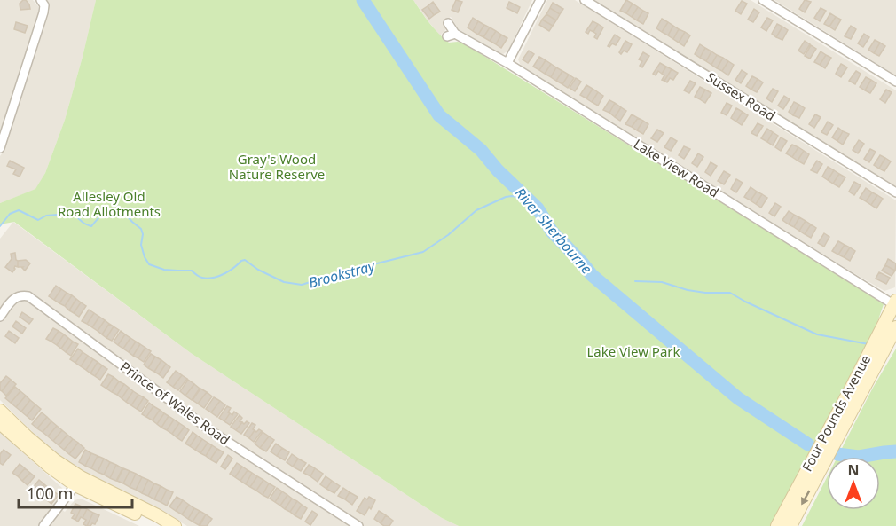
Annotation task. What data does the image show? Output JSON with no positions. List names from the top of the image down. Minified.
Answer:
{"streets":{"main road":["Four Pounds Avenue"],"street":["Sussex Road","Lake View Road","Prince of Wales Road"]},"crossings":[["Lake View Road","Four Pounds Avenue"]],"water":["River Sherbourne","Brookstray"],"parks":["Gray's Wood Nature Reserve","Allesley Old Road Allotments","Lake View Park"],"scale_bar":"100 m","north":"top"}
